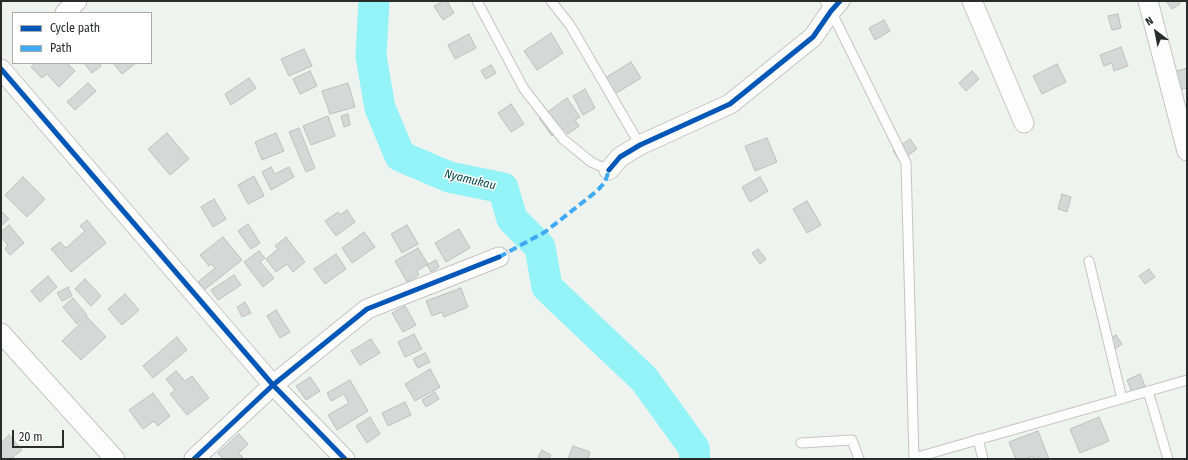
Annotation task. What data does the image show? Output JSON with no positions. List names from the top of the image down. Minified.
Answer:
{"water":["Nyamukau"],"legend":["Cycle path","Path"],"scale_bar":"20 m","north":"top left"}
